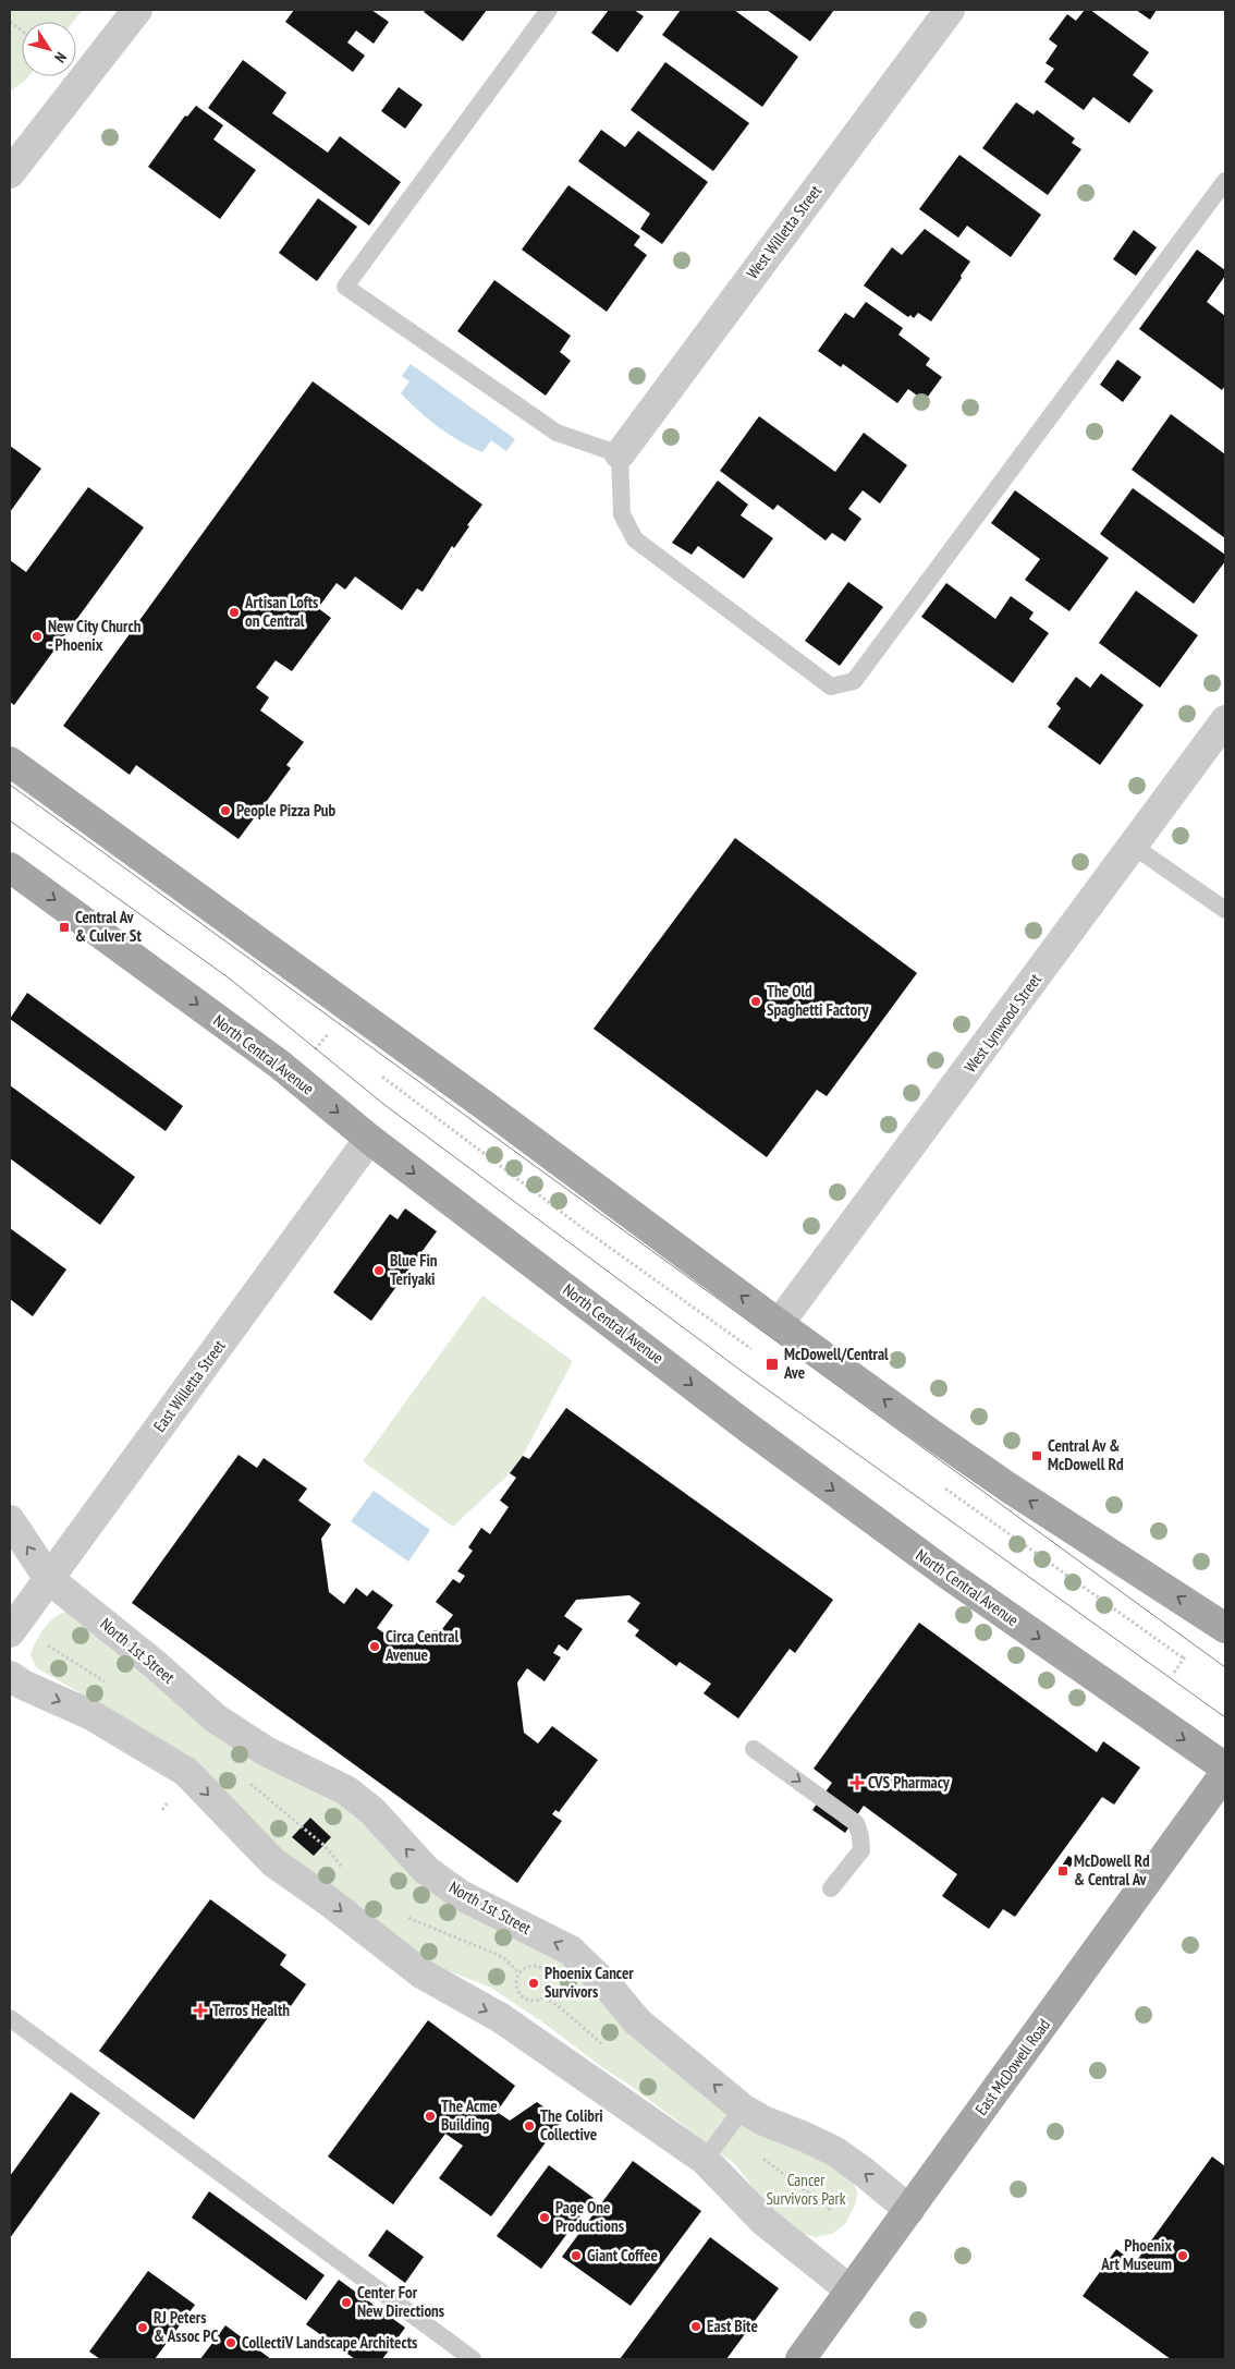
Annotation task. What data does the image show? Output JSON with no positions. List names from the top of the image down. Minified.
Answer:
{"streets":{"main road":["North Central Avenue","East McDowell Road"],"street":["West Willetta Street","West Lynwood Street","East Willetta Street","North 1st Street"]},"crossings":[["North Central Avenue","East Willetta Street"],["East Willetta Street","North 1st Street"],["North 1st Street","East McDowell Road"]],"parks":["Cancer Survivors Park"],"places":{"other":["Artisan Lofts on Central","New City Church - Phoenix","People Pizza Pub","The Old Spaghetti Factory","Blue Fin Teriyaki","Circa Central Avenue","Phoenix Cancer Survivors","The Acme Building","The Colibri Collective","Page One Productions","Giant Coffee","Phoenix Art Museum","Center For New Directions","East Bite","RJ Peters & Assoc PC","CollectiV Landscape Architects"],"transit":["Central Av & Culver St","McDowell/Central Ave","Central Av & McDowell Rd","McDowell Rd & Central Av"],"health":["CVS Pharmacy","Terros Health"]},"north":"bottom right"}
